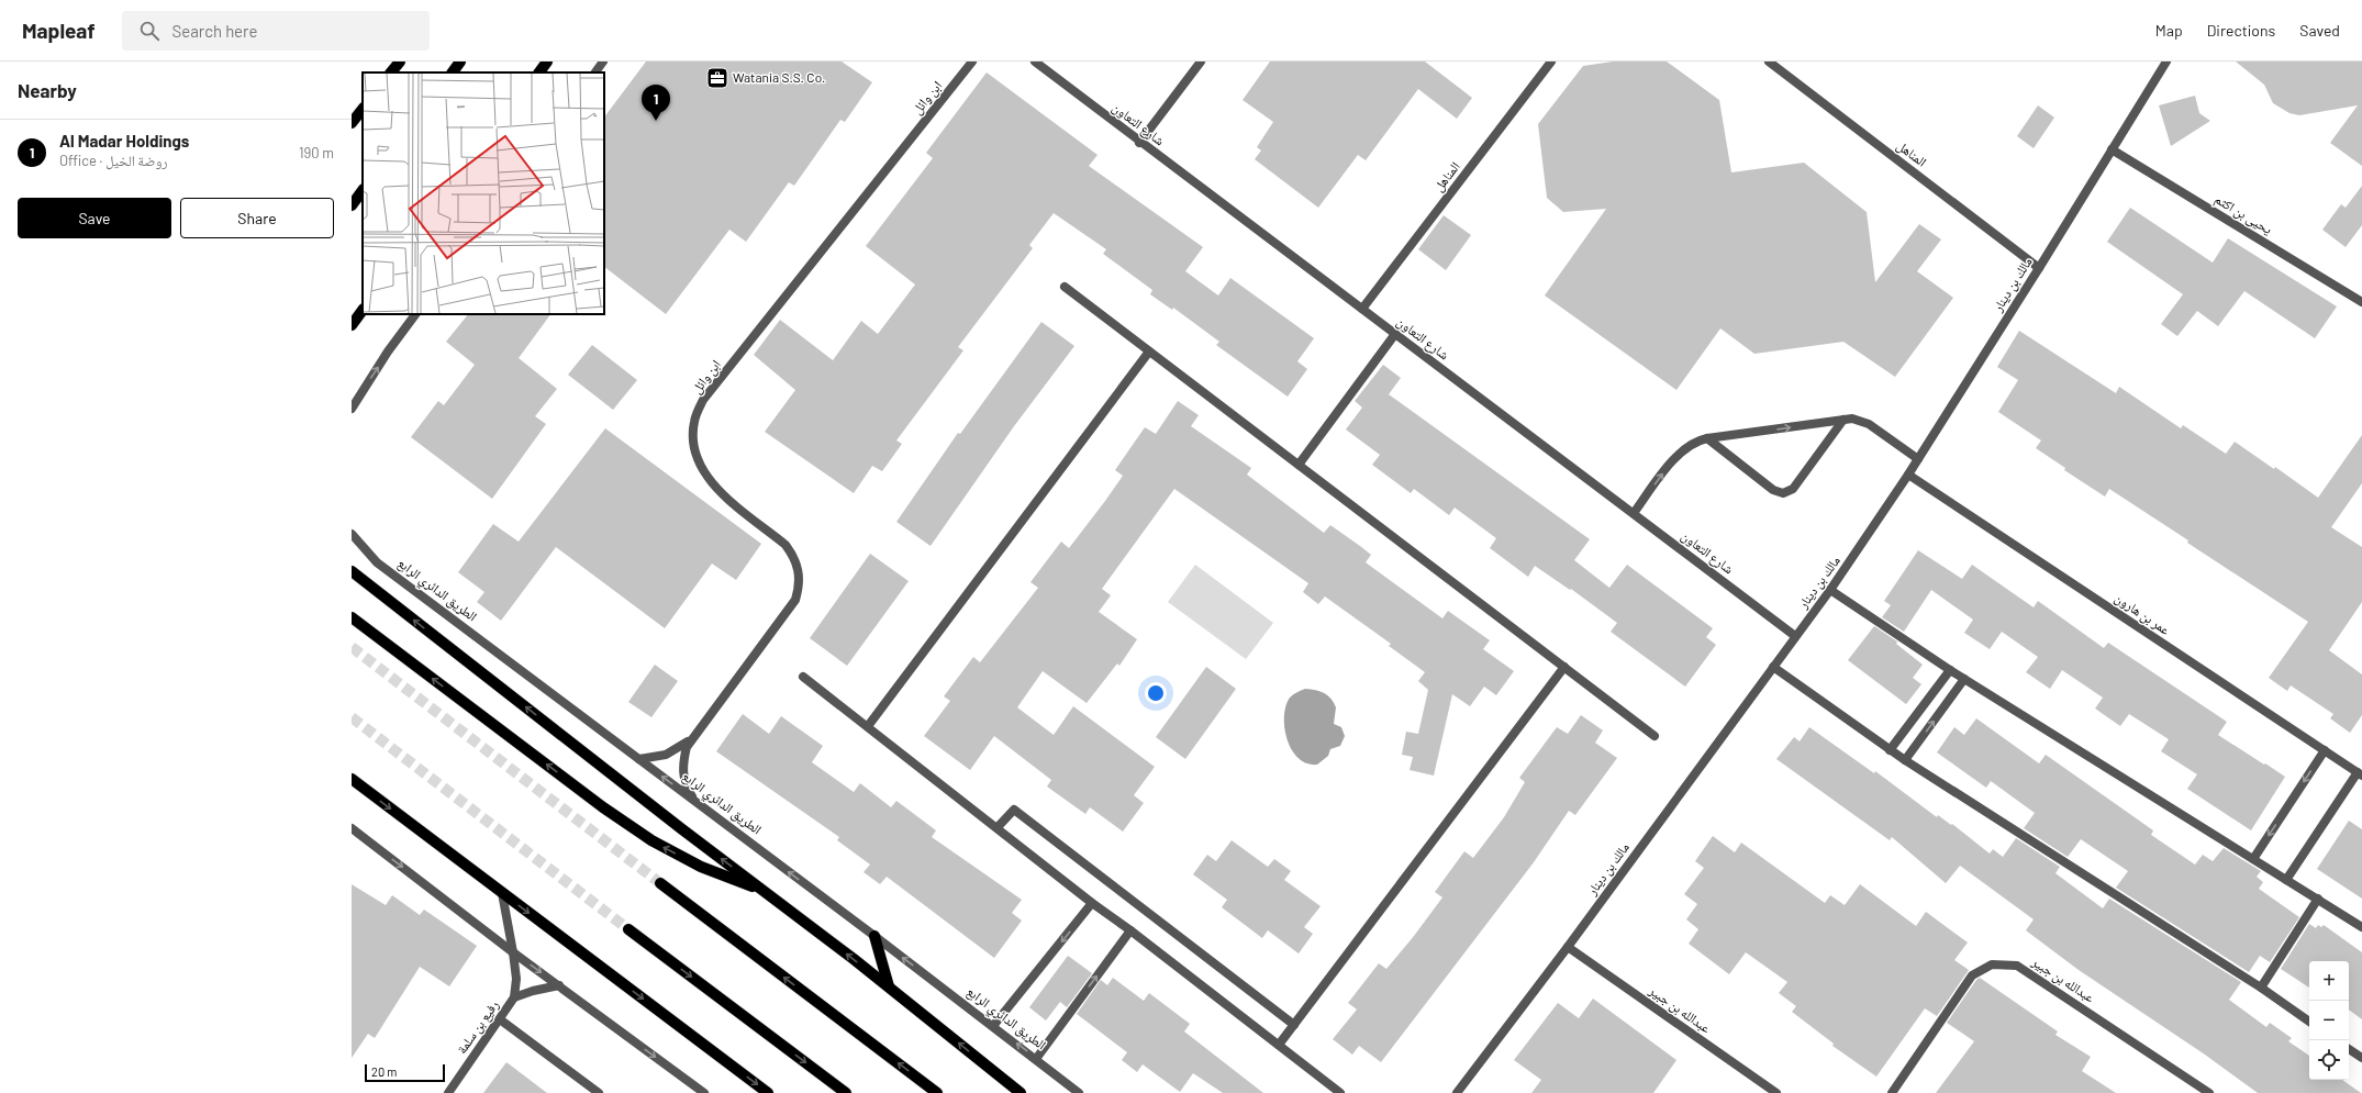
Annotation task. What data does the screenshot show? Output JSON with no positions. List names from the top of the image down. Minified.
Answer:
{"streets":{"street":["ابن وائل","شارع التعاون","المناهل","يحيى بن اكثم","مالك بن دينار","الطريق الدائري الرابع","عمر بن هارون","عبدالله بن جبير","رفيع بن سلمة"]},"crossings":[["ابن وائل","الطريق الدائري الرابع"],["شارع التعاون","المناهل"],["شارع التعاون","مالك بن دينار"],["المناهل","مالك بن دينار"],["يحيى بن اكثم","مالك بن دينار"],["مالك بن دينار","عمر بن هارون"],["مالك بن دينار","عبدالله بن جبير"]],"one_way":["الطريق الدائري الرابع"],"places":{"office":["Watania S.S. Co."]},"scale_bar":"20 m","page":{"header":"Mapleaf","search":"Search here","nav":["Map","Directions","Saved"],"heading":"Nearby","pins":"1","list":[{"mark":"1","name":"Al Madar Holdings","note":"Office · روضة الخيل","value":"190 m"}],"buttons":["Save","Share"],"map_buttons":["+","−"],"scale":"20 m"}}
